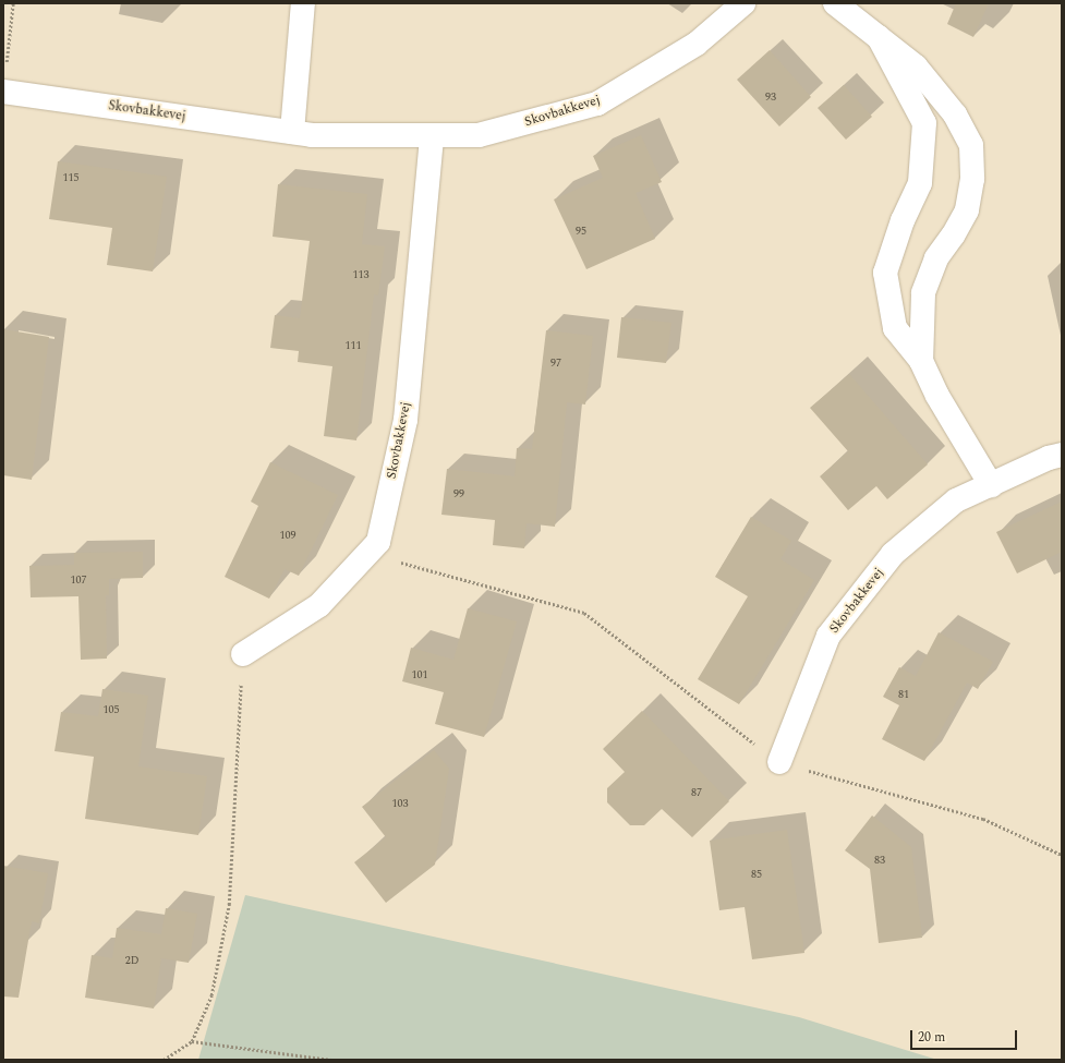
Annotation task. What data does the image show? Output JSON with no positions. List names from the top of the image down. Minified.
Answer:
{"streets":{"street":["Skovbakkevej"]},"house_numbers":["93","115","95","113","111","97","99","109","107","101","81","105","87","103","83","85","2D"],"scale_bar":"20 m"}
